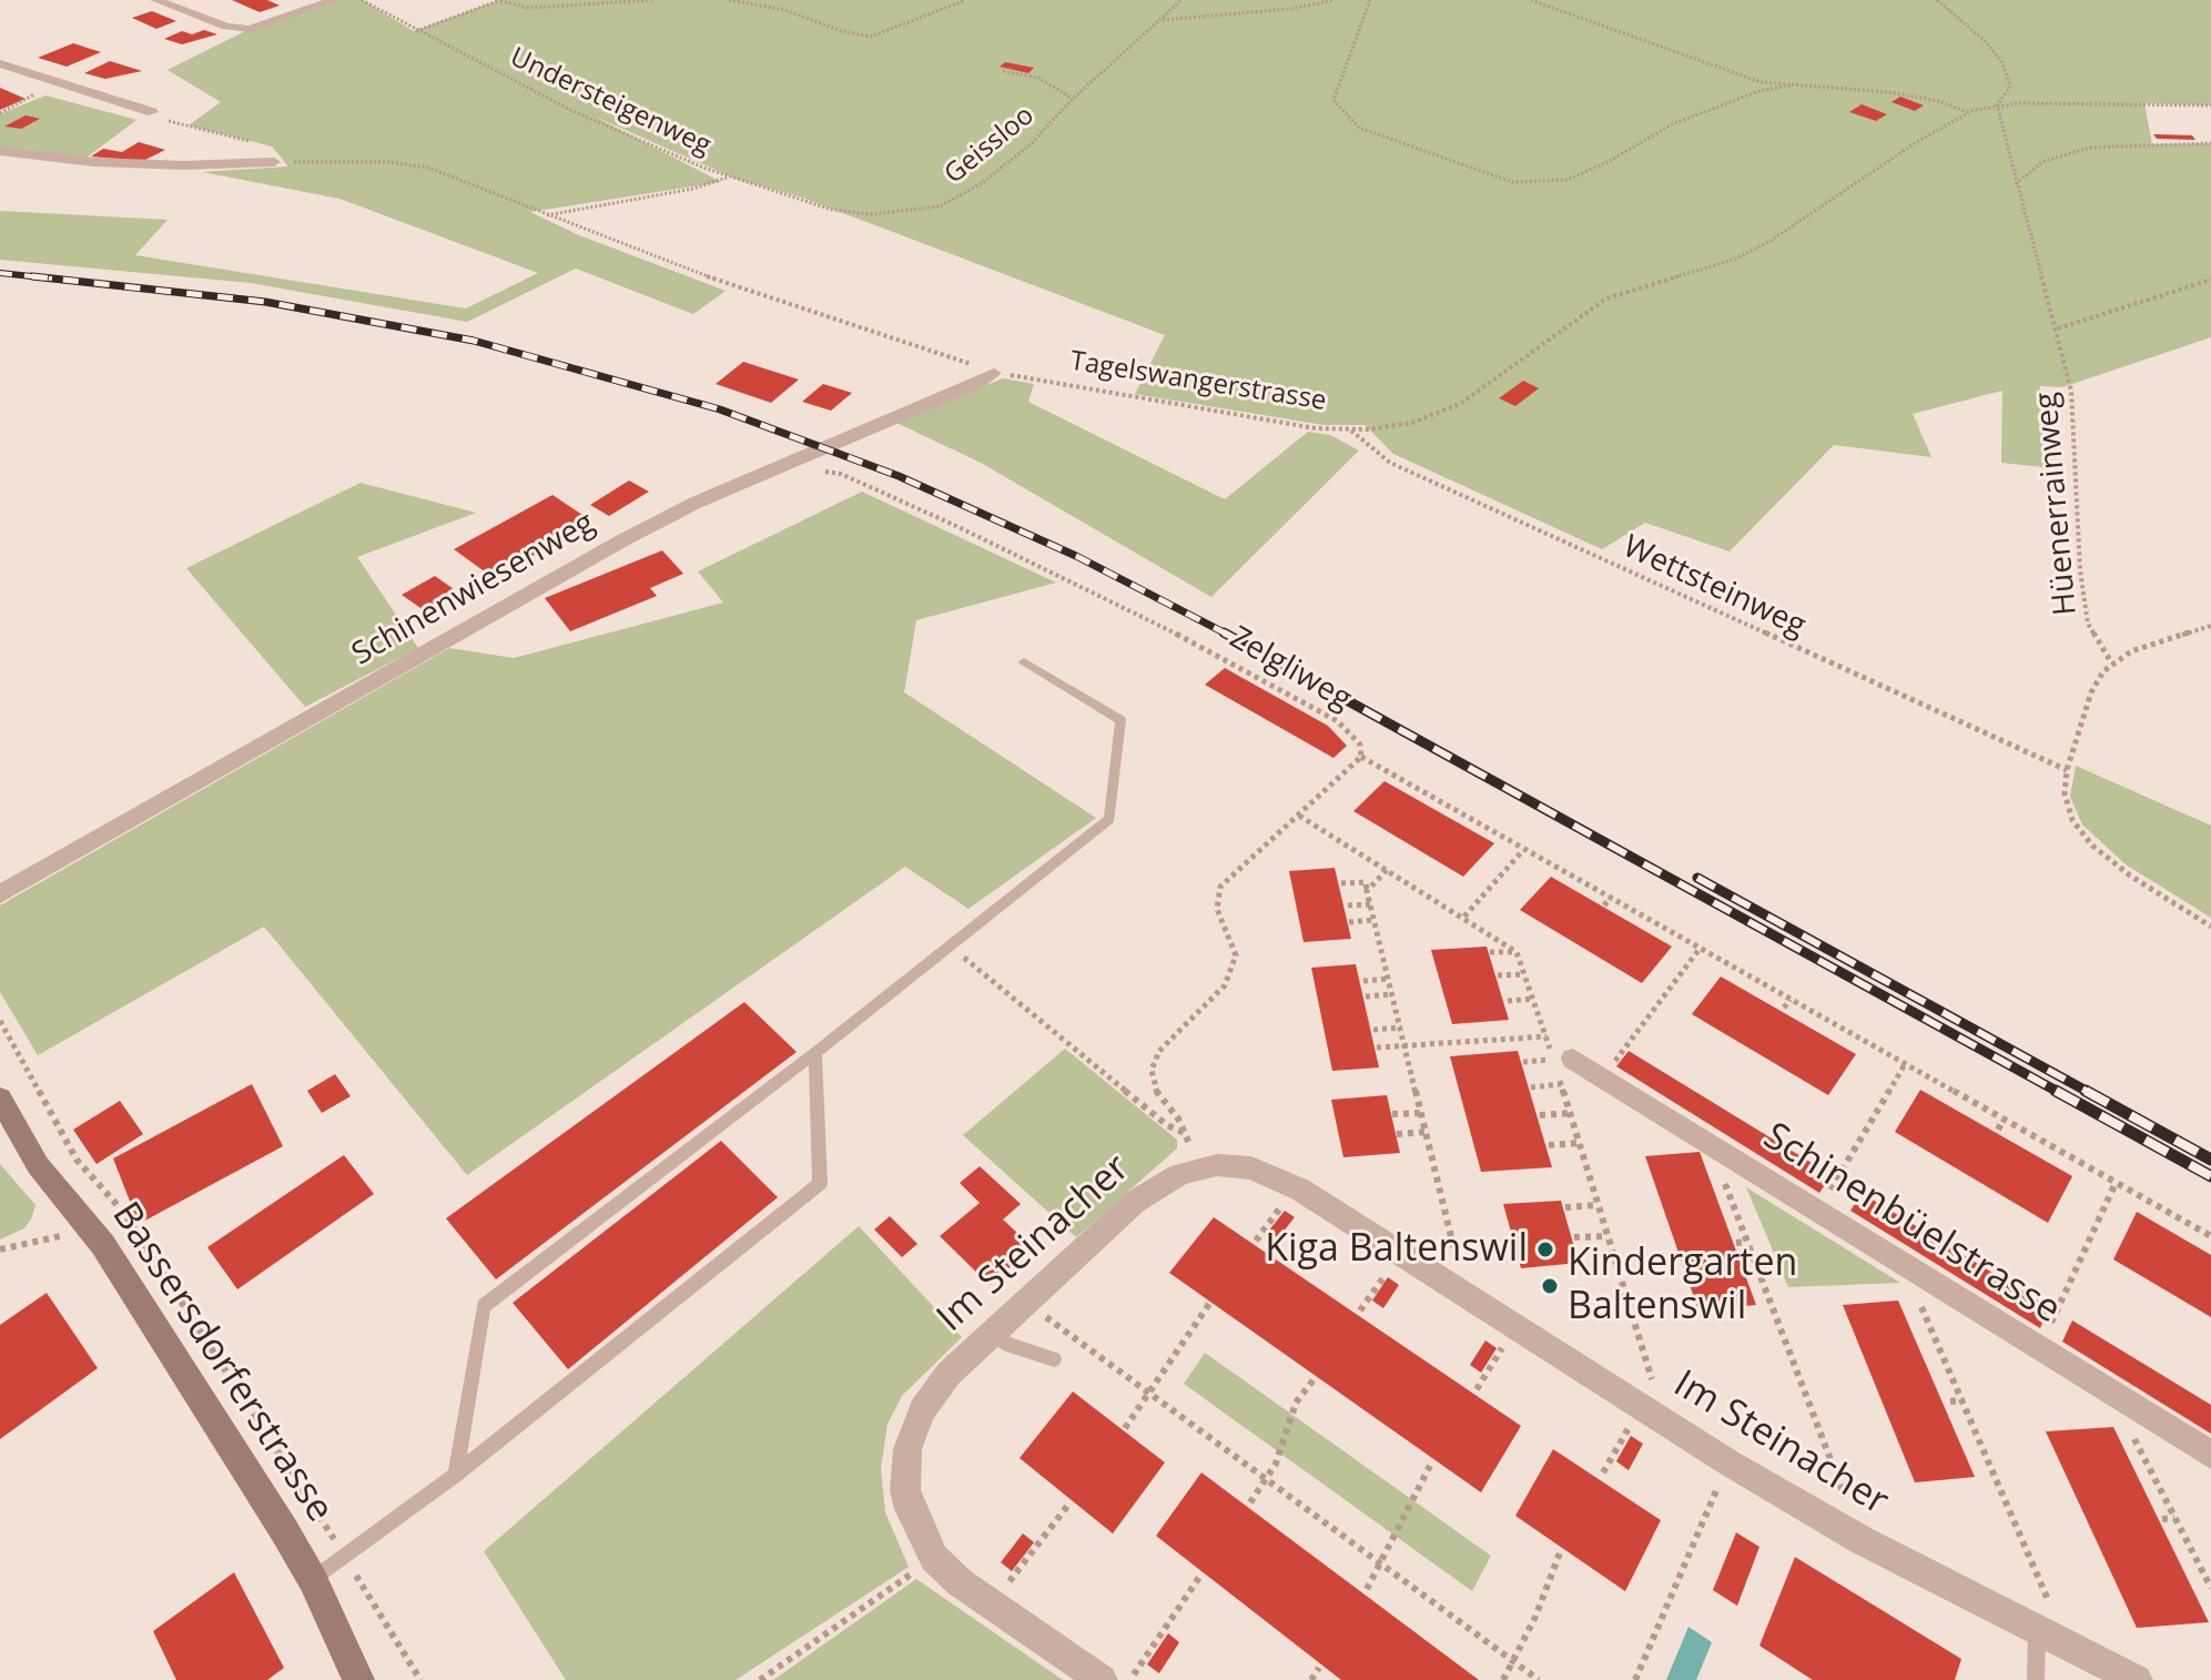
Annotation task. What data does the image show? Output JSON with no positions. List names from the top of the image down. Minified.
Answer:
{"streets":{"main road":["Bassersdorferstrasse"],"street":["Schinenwiesenweg","Schinenbüelstrasse","Im Steinacher"],"path":["Understeigenweg","Geissloo","Tagelswangerstrasse","Hüenerrainweg","Wettsteinweg","Zelgliweg"]},"crossings":[["Understeigenweg","Geissloo"],["Tagelswangerstrasse","Hüenerrainweg"],["Tagelswangerstrasse","Wettsteinweg"],["Tagelswangerstrasse","Schinenwiesenweg"],["Zelgliweg","Im Steinacher"]],"places":["Kiga Baltenswil","Kindergarten Baltenswil"]}
